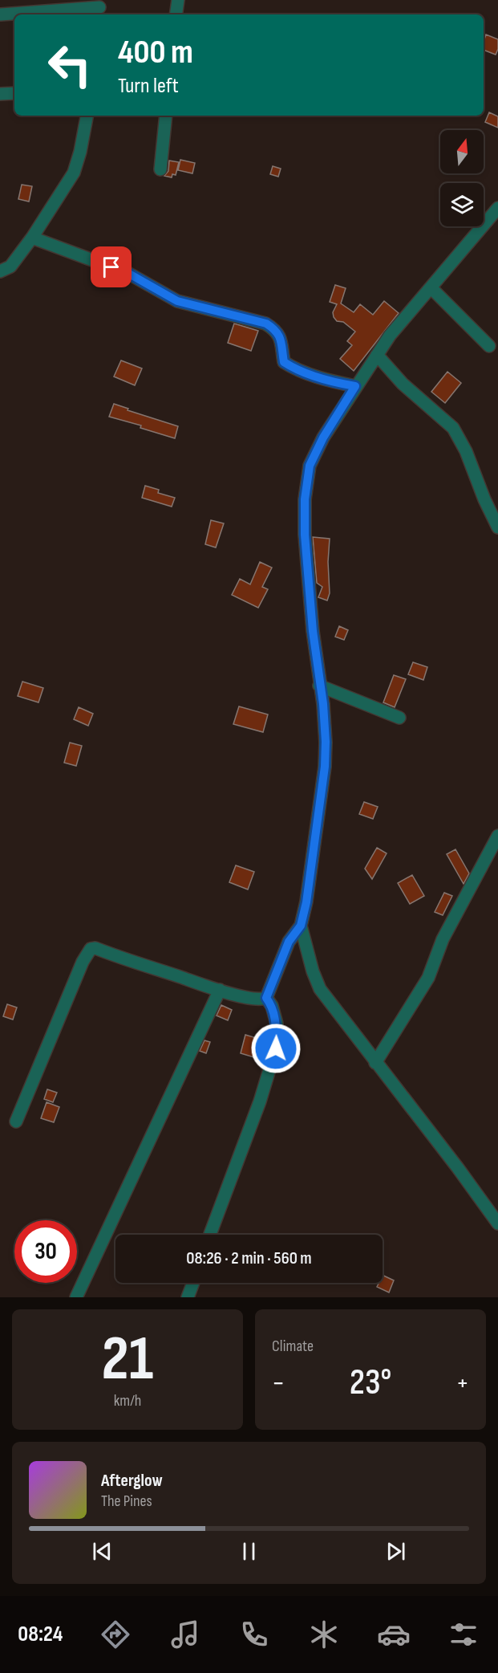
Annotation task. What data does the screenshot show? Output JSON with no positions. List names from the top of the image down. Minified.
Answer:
{"north":"top","page":{"turn":["400 m","Turn left"],"limit":"30","trip":"08:26 · 2 min · 560 m","tile":[["21","km/h"],"Climate"],"heat":["−","23°","+"],"song":["Afterglow","The Pines"],"tabs":"08:24"}}
